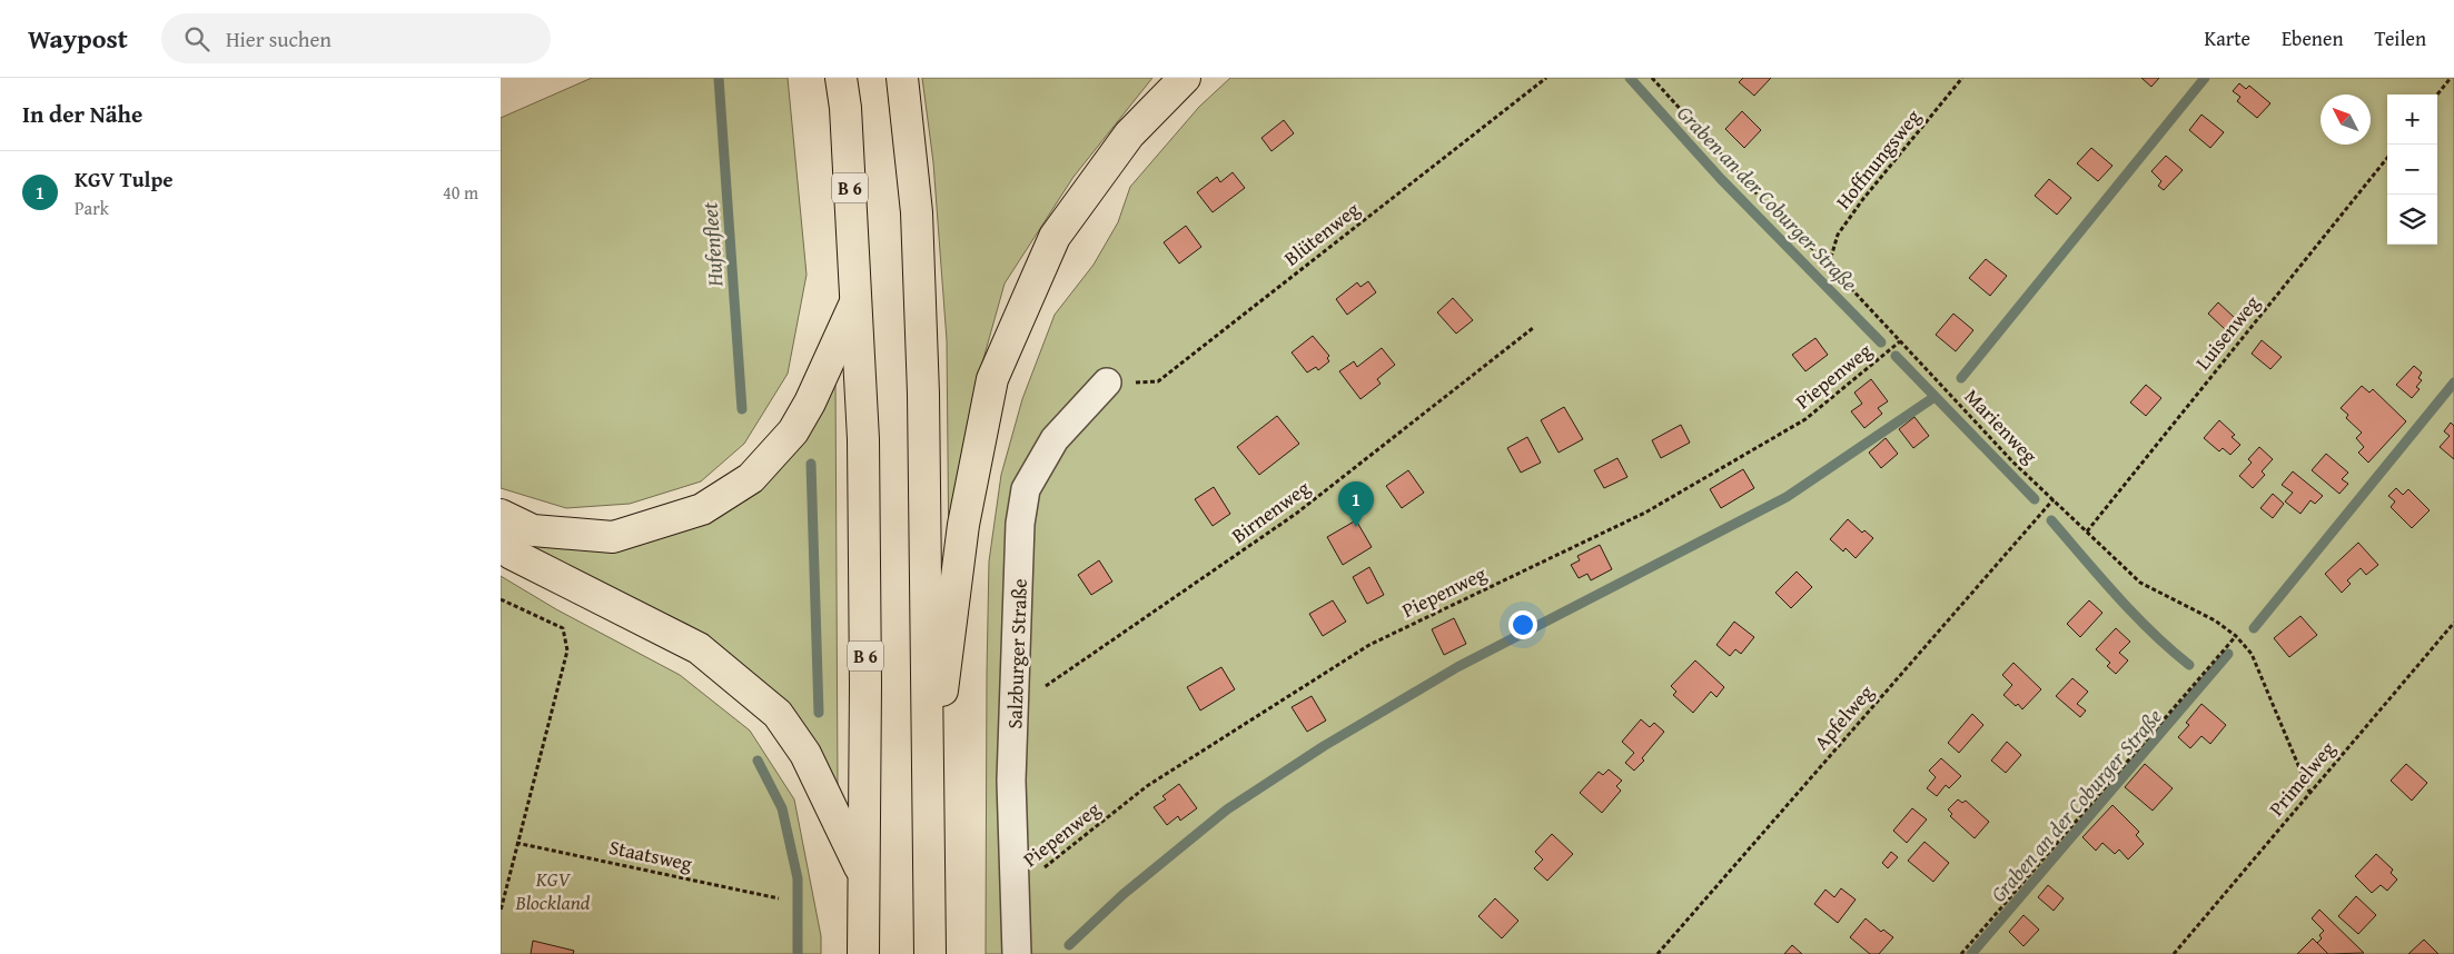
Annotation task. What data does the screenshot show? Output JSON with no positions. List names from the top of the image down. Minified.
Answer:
{"streets":{"highway":["B 6"],"street":["Salzburger Straße"],"path":["Hoffnungsweg","Blütenweg","Luisenweg","Piepenweg","Marienweg","Birnenweg","Apfelweg","Primelweg","Staatsweg"]},"crossings":[["Hoffnungsweg","Marienweg"],["Blütenweg","Salzburger Straße"],["Luisenweg","Marienweg"],["Piepenweg","Marienweg"],["Piepenweg","Salzburger Straße"],["Marienweg","Apfelweg"],["Marienweg","Primelweg"],["Birnenweg","Salzburger Straße"]],"water":["Graben an der Coburger Straße","Hufenfleet"],"parks":["KGV Blockland"],"north":"top left","page":{"header":"Waypost","search":"Hier suchen","nav":["Karte","Ebenen","Teilen"],"heading":"In der Nähe","map_buttons":["+","−"],"list":[{"mark":"1","name":"KGV Tulpe","note":"Park","value":"40 m"}],"pins":"1"}}
